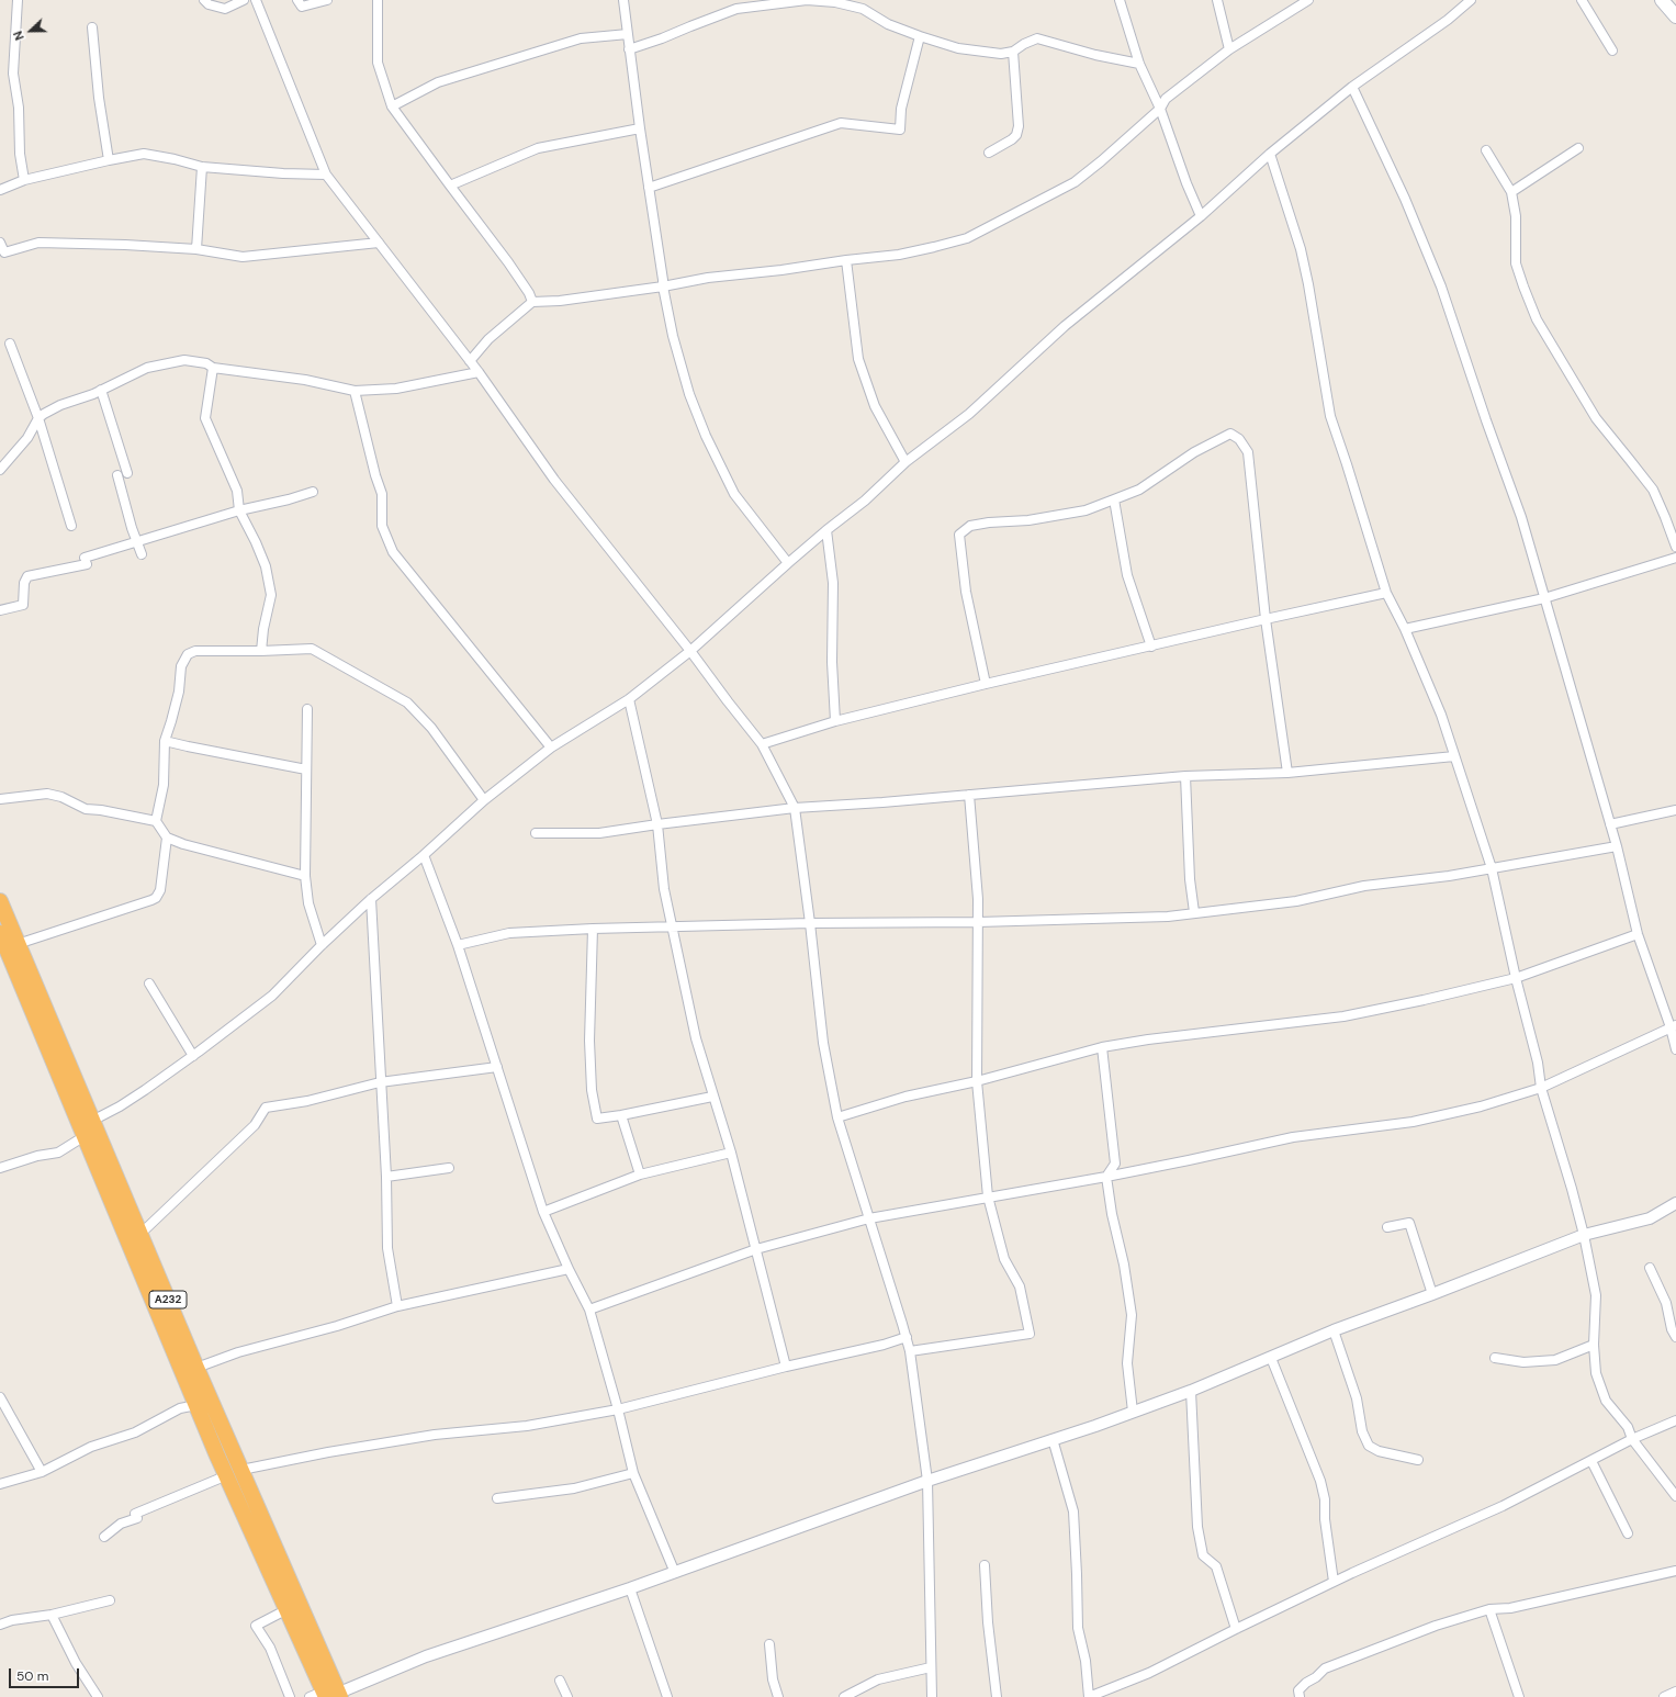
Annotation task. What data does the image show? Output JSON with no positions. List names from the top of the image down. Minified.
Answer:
{"streets":{"highway":["A232"]},"scale_bar":"50 m","north":"left"}
